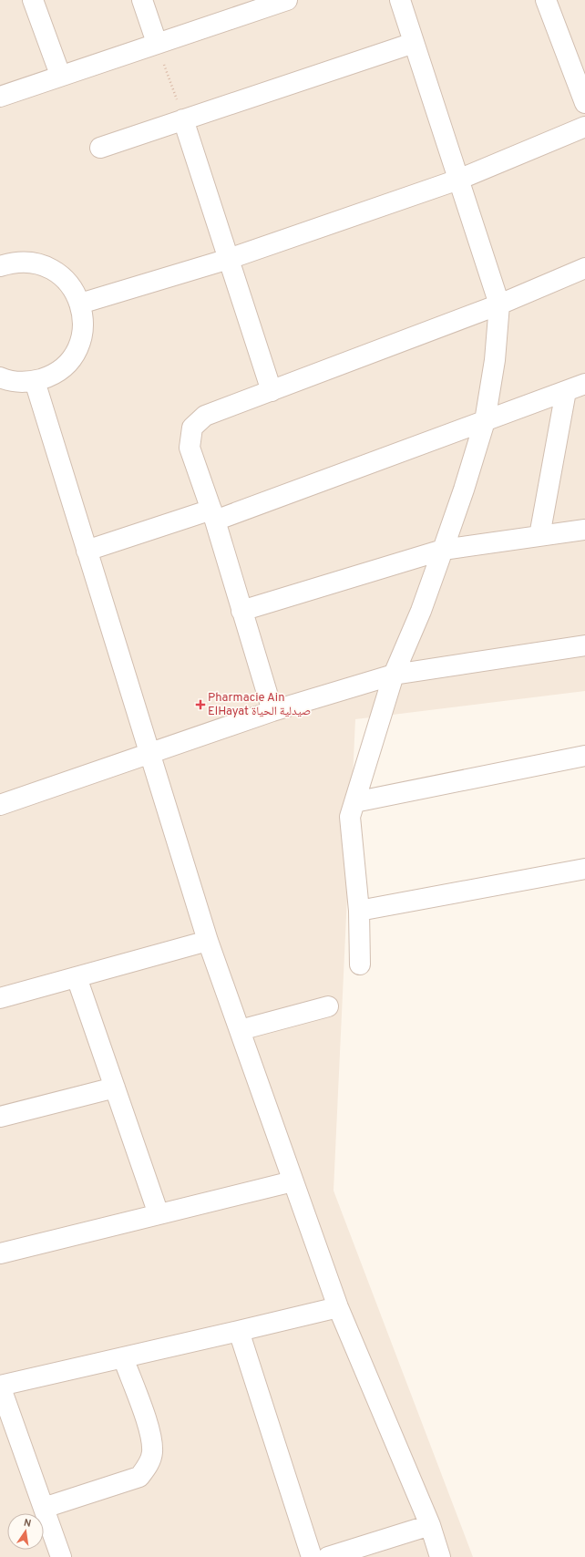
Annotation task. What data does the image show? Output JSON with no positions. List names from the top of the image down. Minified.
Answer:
{"places":{"health":["Pharmacie Ain ElHayat صيدلية الحياة"]},"north":"top"}
